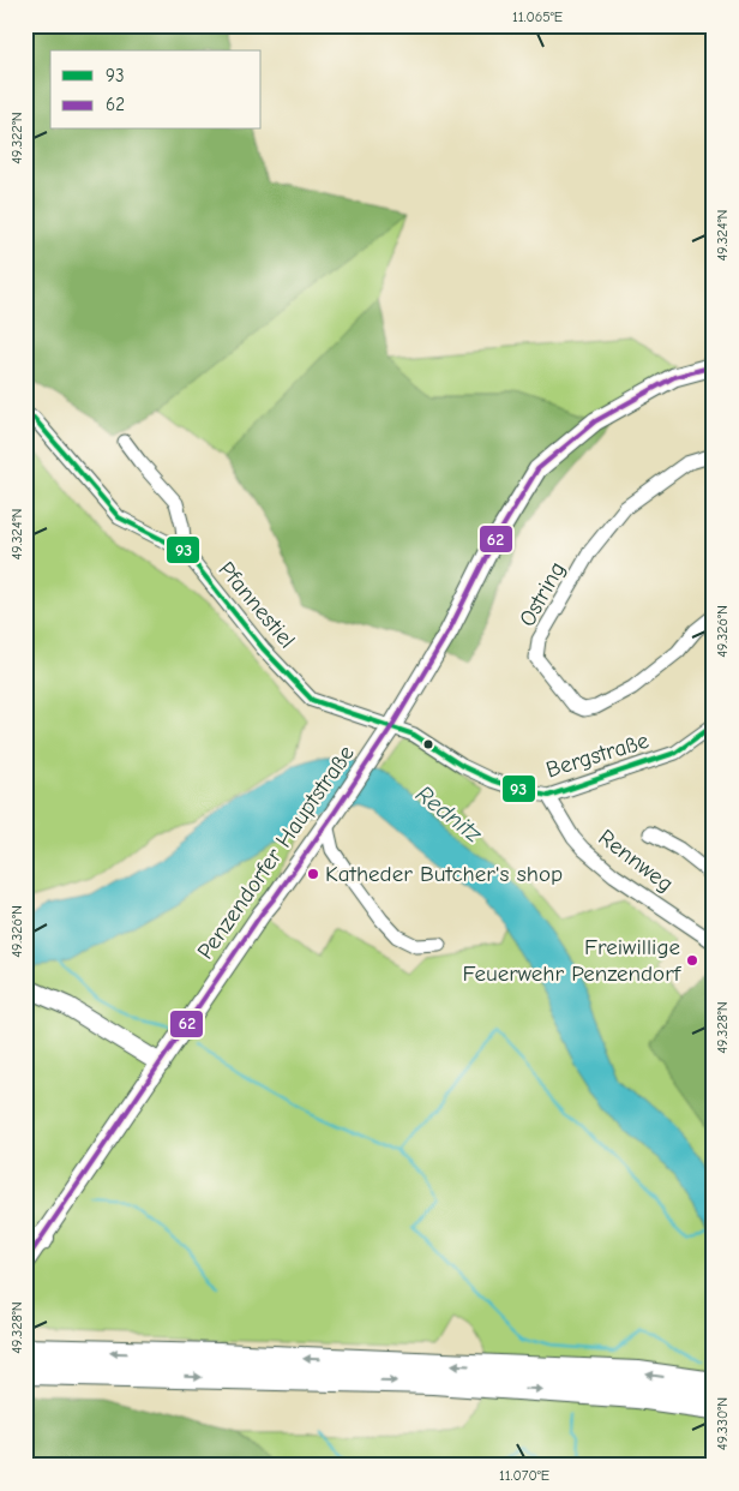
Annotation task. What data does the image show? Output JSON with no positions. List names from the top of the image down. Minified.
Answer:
{"streets":{"main road":["Penzendorfer Hauptstraße"],"street":["Ostring","Pfannestiel","Bergstraße","Rennweg"]},"crossings":[["Pfannestiel","Bergstraße"],["Pfannestiel","Penzendorfer Hauptstraße"],["Bergstraße","Penzendorfer Hauptstraße"],["Bergstraße","Rennweg"]],"water":["Rednitz"],"places":["Katheder Butcher's shop","Freiwillige Feuerwehr Penzendorf"],"lines":["transit line 62","transit line 93"],"legend":["93","62"],"coordinates":["11.065°E","49.322°N","49.324°N","49.326°N","49.328°N","49.330°N","11.070°E"]}
